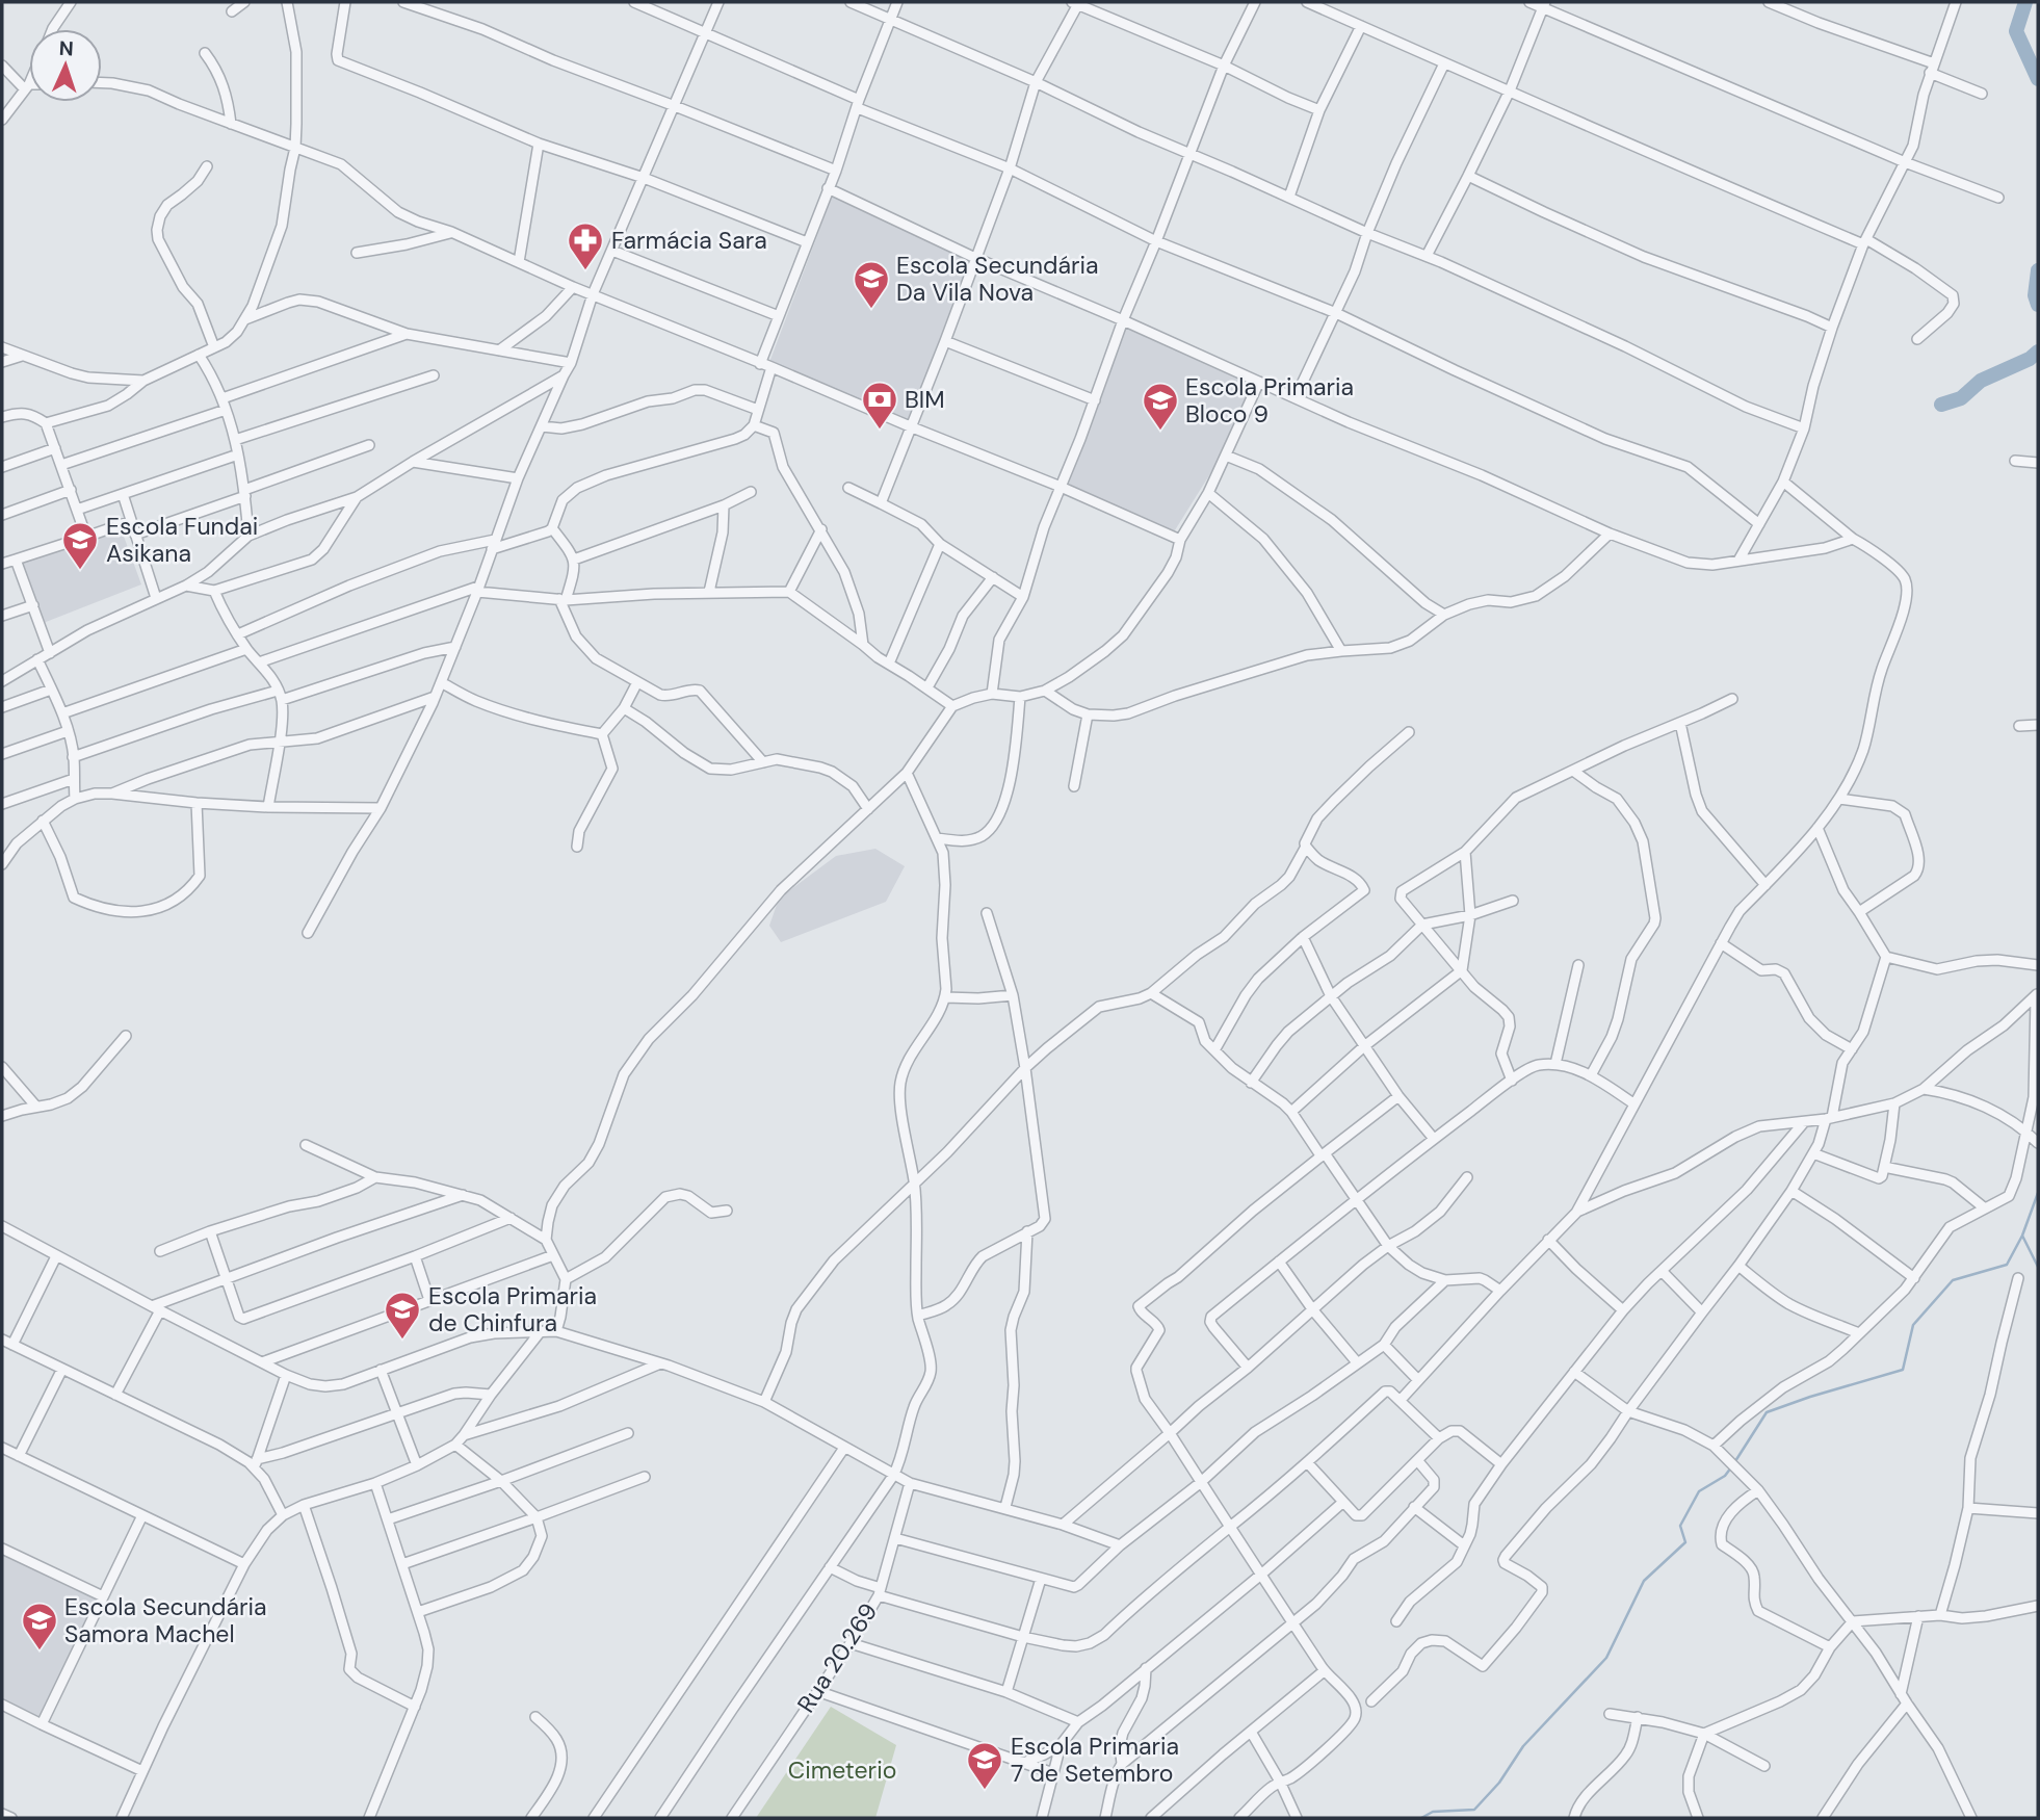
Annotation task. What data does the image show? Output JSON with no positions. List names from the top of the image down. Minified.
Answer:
{"streets":{"street":["Rua 20.269"]},"parks":["Cimeterio"],"places":{"pharmacy":["Farmácia Sara"],"school or university":["Escola Secundária Da Vila Nova","Escola Primaria Bloco 9","Escola Fundai Asikana","Escola Primaria de Chinfura","Escola Secundária Samora Machel","Escola Primaria 7 de Setembro"],"bank":["BIM"]},"north":"top"}
